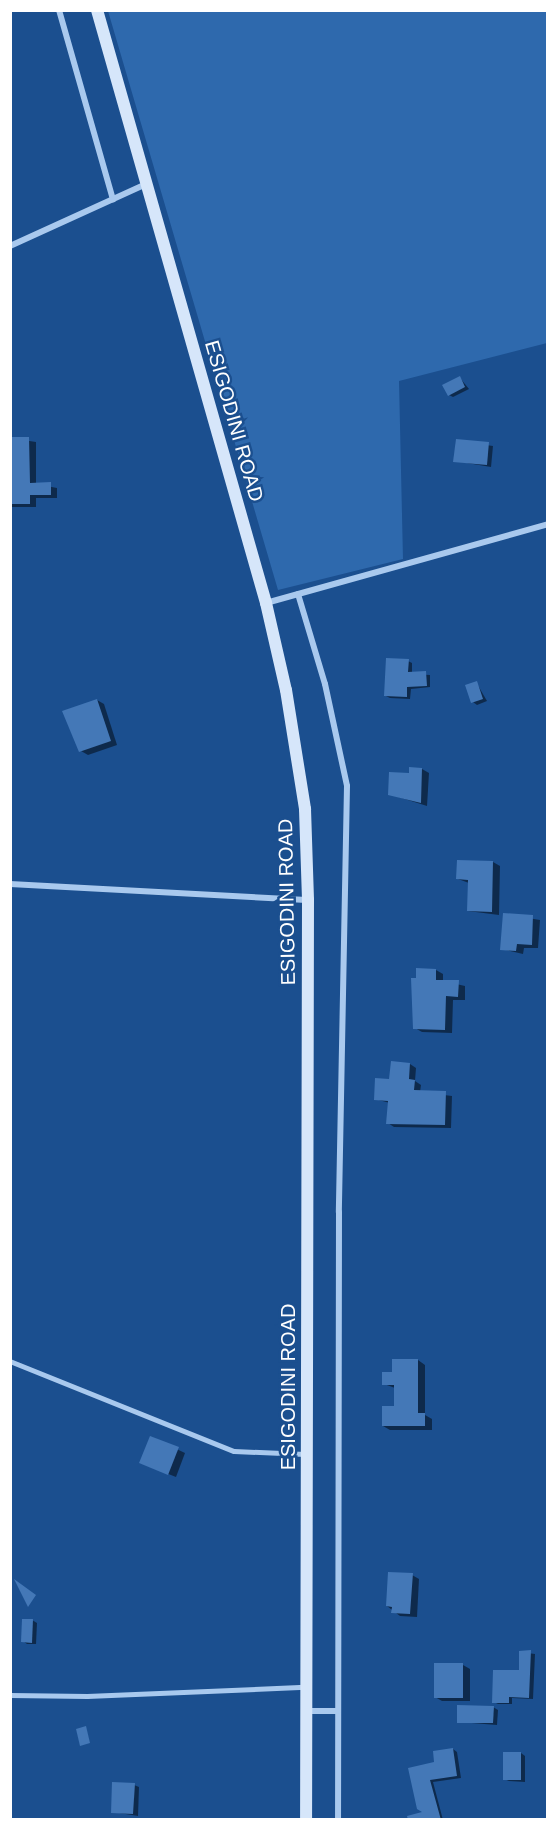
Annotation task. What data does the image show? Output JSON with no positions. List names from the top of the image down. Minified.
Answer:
{"streets":{"main road":["ESIGODINI ROAD"]}}
